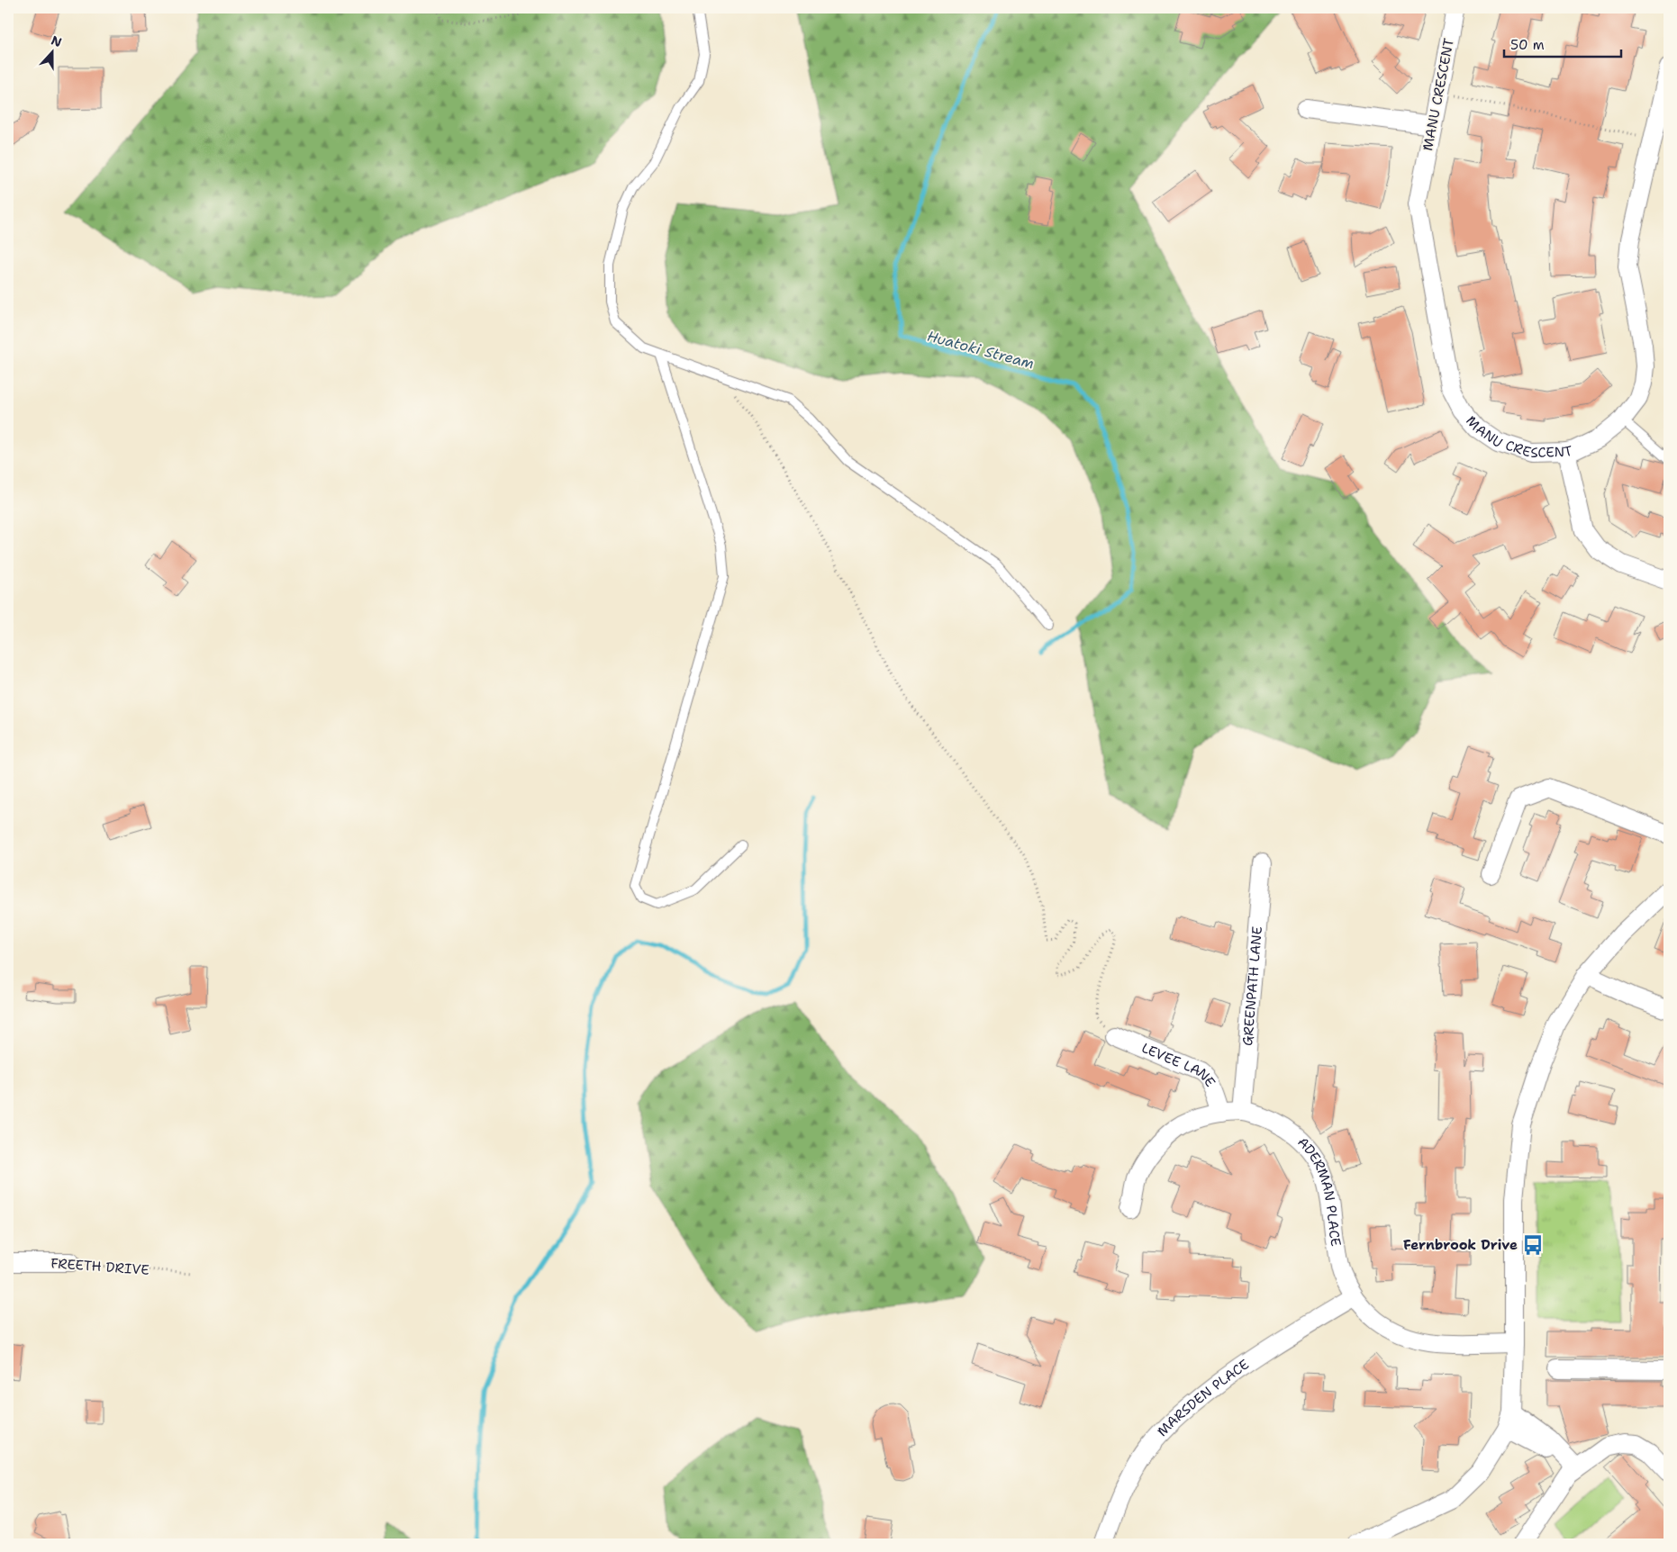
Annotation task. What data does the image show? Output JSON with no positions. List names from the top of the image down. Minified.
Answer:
{"streets":{"street":["MANU CRESCENT","GREENPATH LANE","LEVEE LANE","ADERMAN PLACE","FREETH DRIVE","MARSDEN PLACE"]},"crossings":[["GREENPATH LANE","ADERMAN PLACE"],["LEVEE LANE","ADERMAN PLACE"],["ADERMAN PLACE","MARSDEN PLACE"]],"water":["Huatoki Stream"],"places":{"bus stop":["Fernbrook Drive"]},"scale_bar":"50 m","north":"top"}
